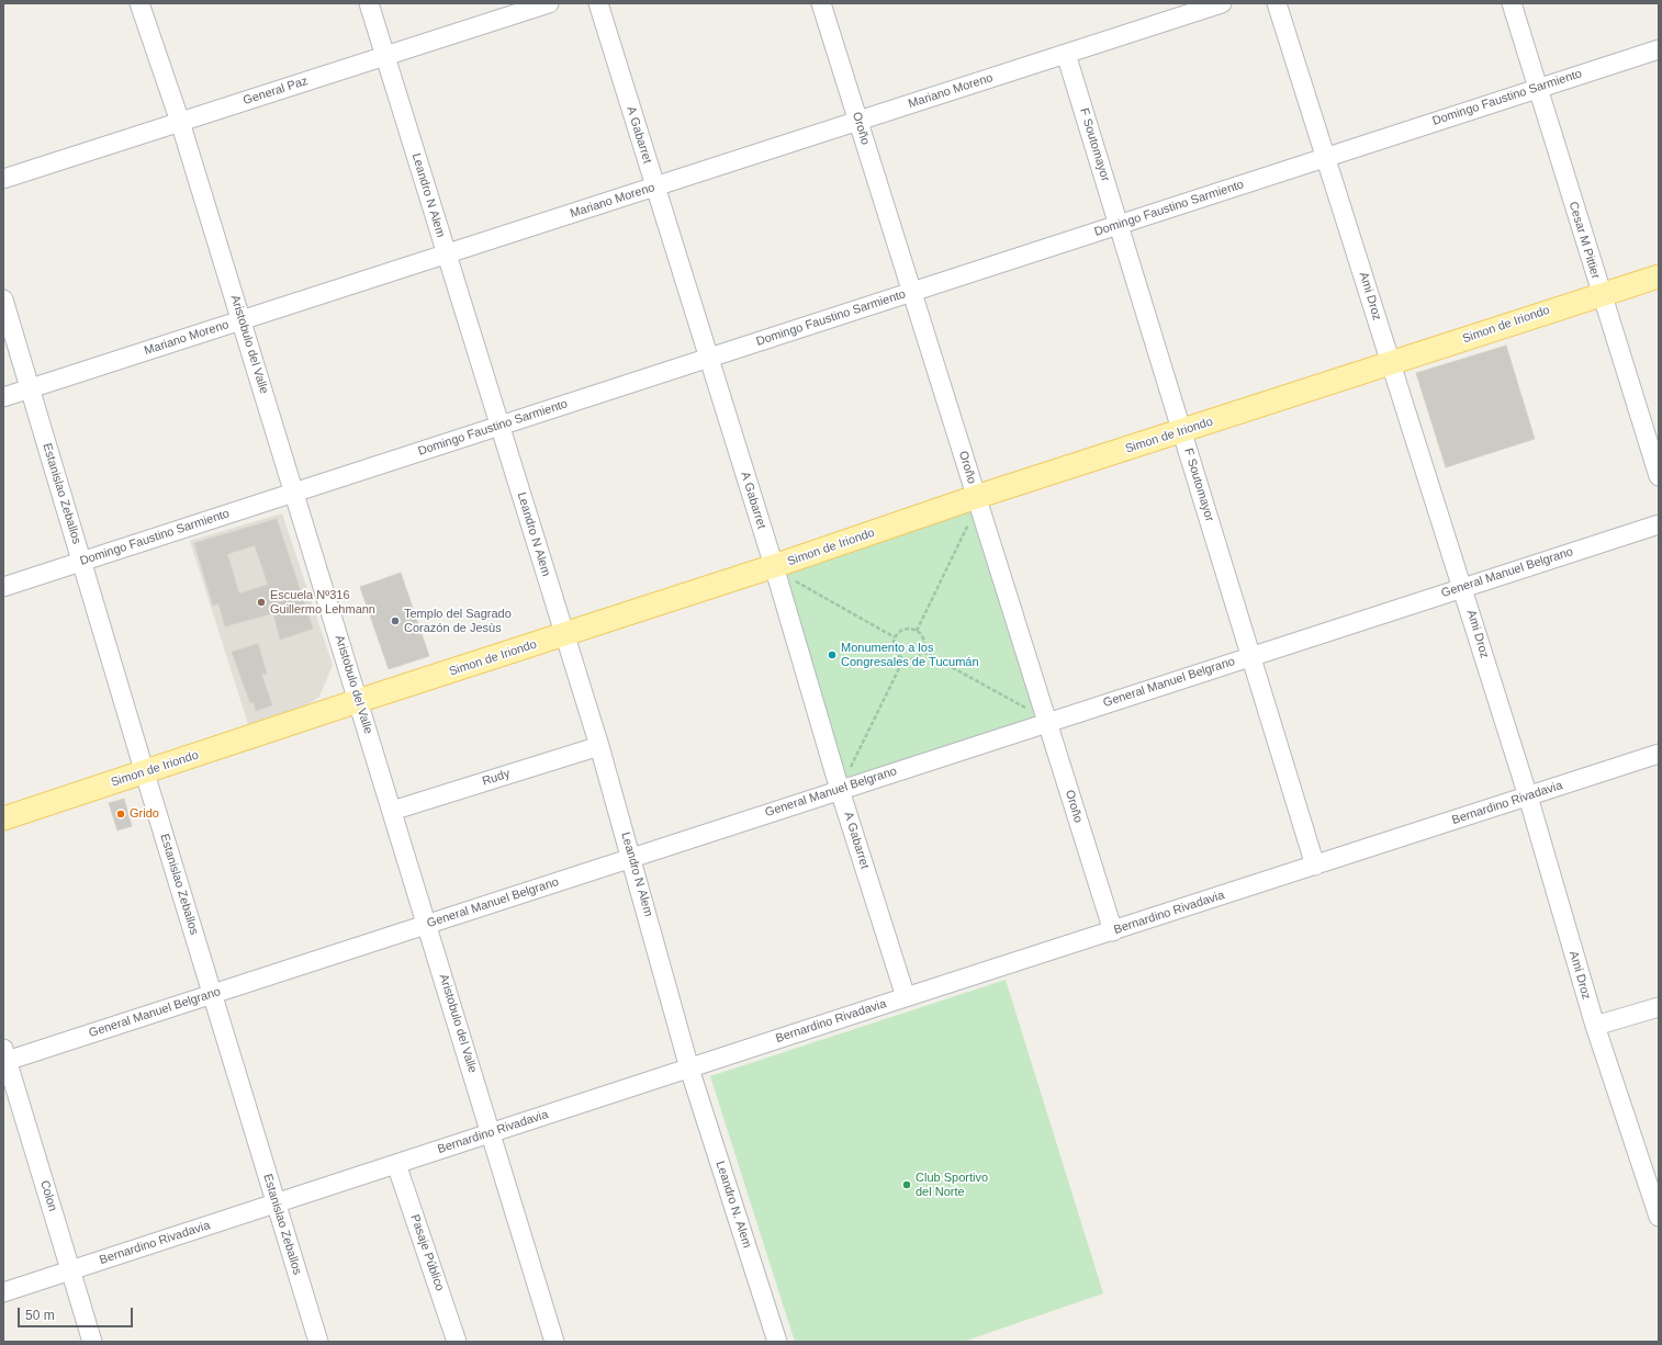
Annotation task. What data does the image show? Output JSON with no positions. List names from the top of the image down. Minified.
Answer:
{"streets":{"main road":["Simon de Iriondo"],"street":["General Paz","Mariano Moreno","Domingo Faustino Sarmiento","Oroño","A Gabarret","F Soutomayor","Leandro N Alem","Cesar M Pittier","Ami Droz","Aristobulo del Valle","Estanislao Zeballos","General Manuel Belgrano","Rudy","Bernardino Rivadavia","Colon","Leandro N. Alem","Pasaje Público"]},"crossings":[["General Paz","Leandro N Alem"],["General Paz","Aristobulo del Valle"],["Mariano Moreno","Oroño"],["Mariano Moreno","A Gabarret"],["Mariano Moreno","F Soutomayor"],["Mariano Moreno","Leandro N Alem"],["Mariano Moreno","Aristobulo del Valle"],["Mariano Moreno","Estanislao Zeballos"],["Domingo Faustino Sarmiento","Oroño"],["Domingo Faustino Sarmiento","A Gabarret"],["Domingo Faustino Sarmiento","F Soutomayor"],["Domingo Faustino Sarmiento","Leandro N Alem"],["Domingo Faustino Sarmiento","Cesar M Pittier"],["Domingo Faustino Sarmiento","Ami Droz"],["Domingo Faustino Sarmiento","Aristobulo del Valle"],["Domingo Faustino Sarmiento","Estanislao Zeballos"],["Oroño","Simon de Iriondo"],["Oroño","General Manuel Belgrano"],["Oroño","Bernardino Rivadavia"],["A Gabarret","Simon de Iriondo"],["A Gabarret","General Manuel Belgrano"],["A Gabarret","Bernardino Rivadavia"],["F Soutomayor","Simon de Iriondo"],["F Soutomayor","General Manuel Belgrano"],["F Soutomayor","Bernardino Rivadavia"],["Leandro N Alem","Simon de Iriondo"],["Leandro N Alem","General Manuel Belgrano"],["Leandro N Alem","Rudy"],["Leandro N Alem","Bernardino Rivadavia"],["Leandro N Alem","Leandro N. Alem"],["Cesar M Pittier","Simon de Iriondo"],["Ami Droz","Simon de Iriondo"],["Ami Droz","General Manuel Belgrano"],["Ami Droz","Bernardino Rivadavia"],["Simon de Iriondo","Aristobulo del Valle"],["Simon de Iriondo","Estanislao Zeballos"],["Aristobulo del Valle","General Manuel Belgrano"],["Aristobulo del Valle","Rudy"],["Aristobulo del Valle","Bernardino Rivadavia"],["Estanislao Zeballos","General Manuel Belgrano"],["Estanislao Zeballos","Bernardino Rivadavia"],["General Manuel Belgrano","Colon"],["Bernardino Rivadavia","Colon"],["Bernardino Rivadavia","Leandro N. Alem"],["Bernardino Rivadavia","Pasaje Público"]],"places":["Escuela Nº316 Guillermo Lehmann","Templo del Sagrado Corazón de Jesùs","Monumento a los Congresales de Tucumán","Grido","Club Sportivo del Norte"],"scale_bar":"50 m"}
